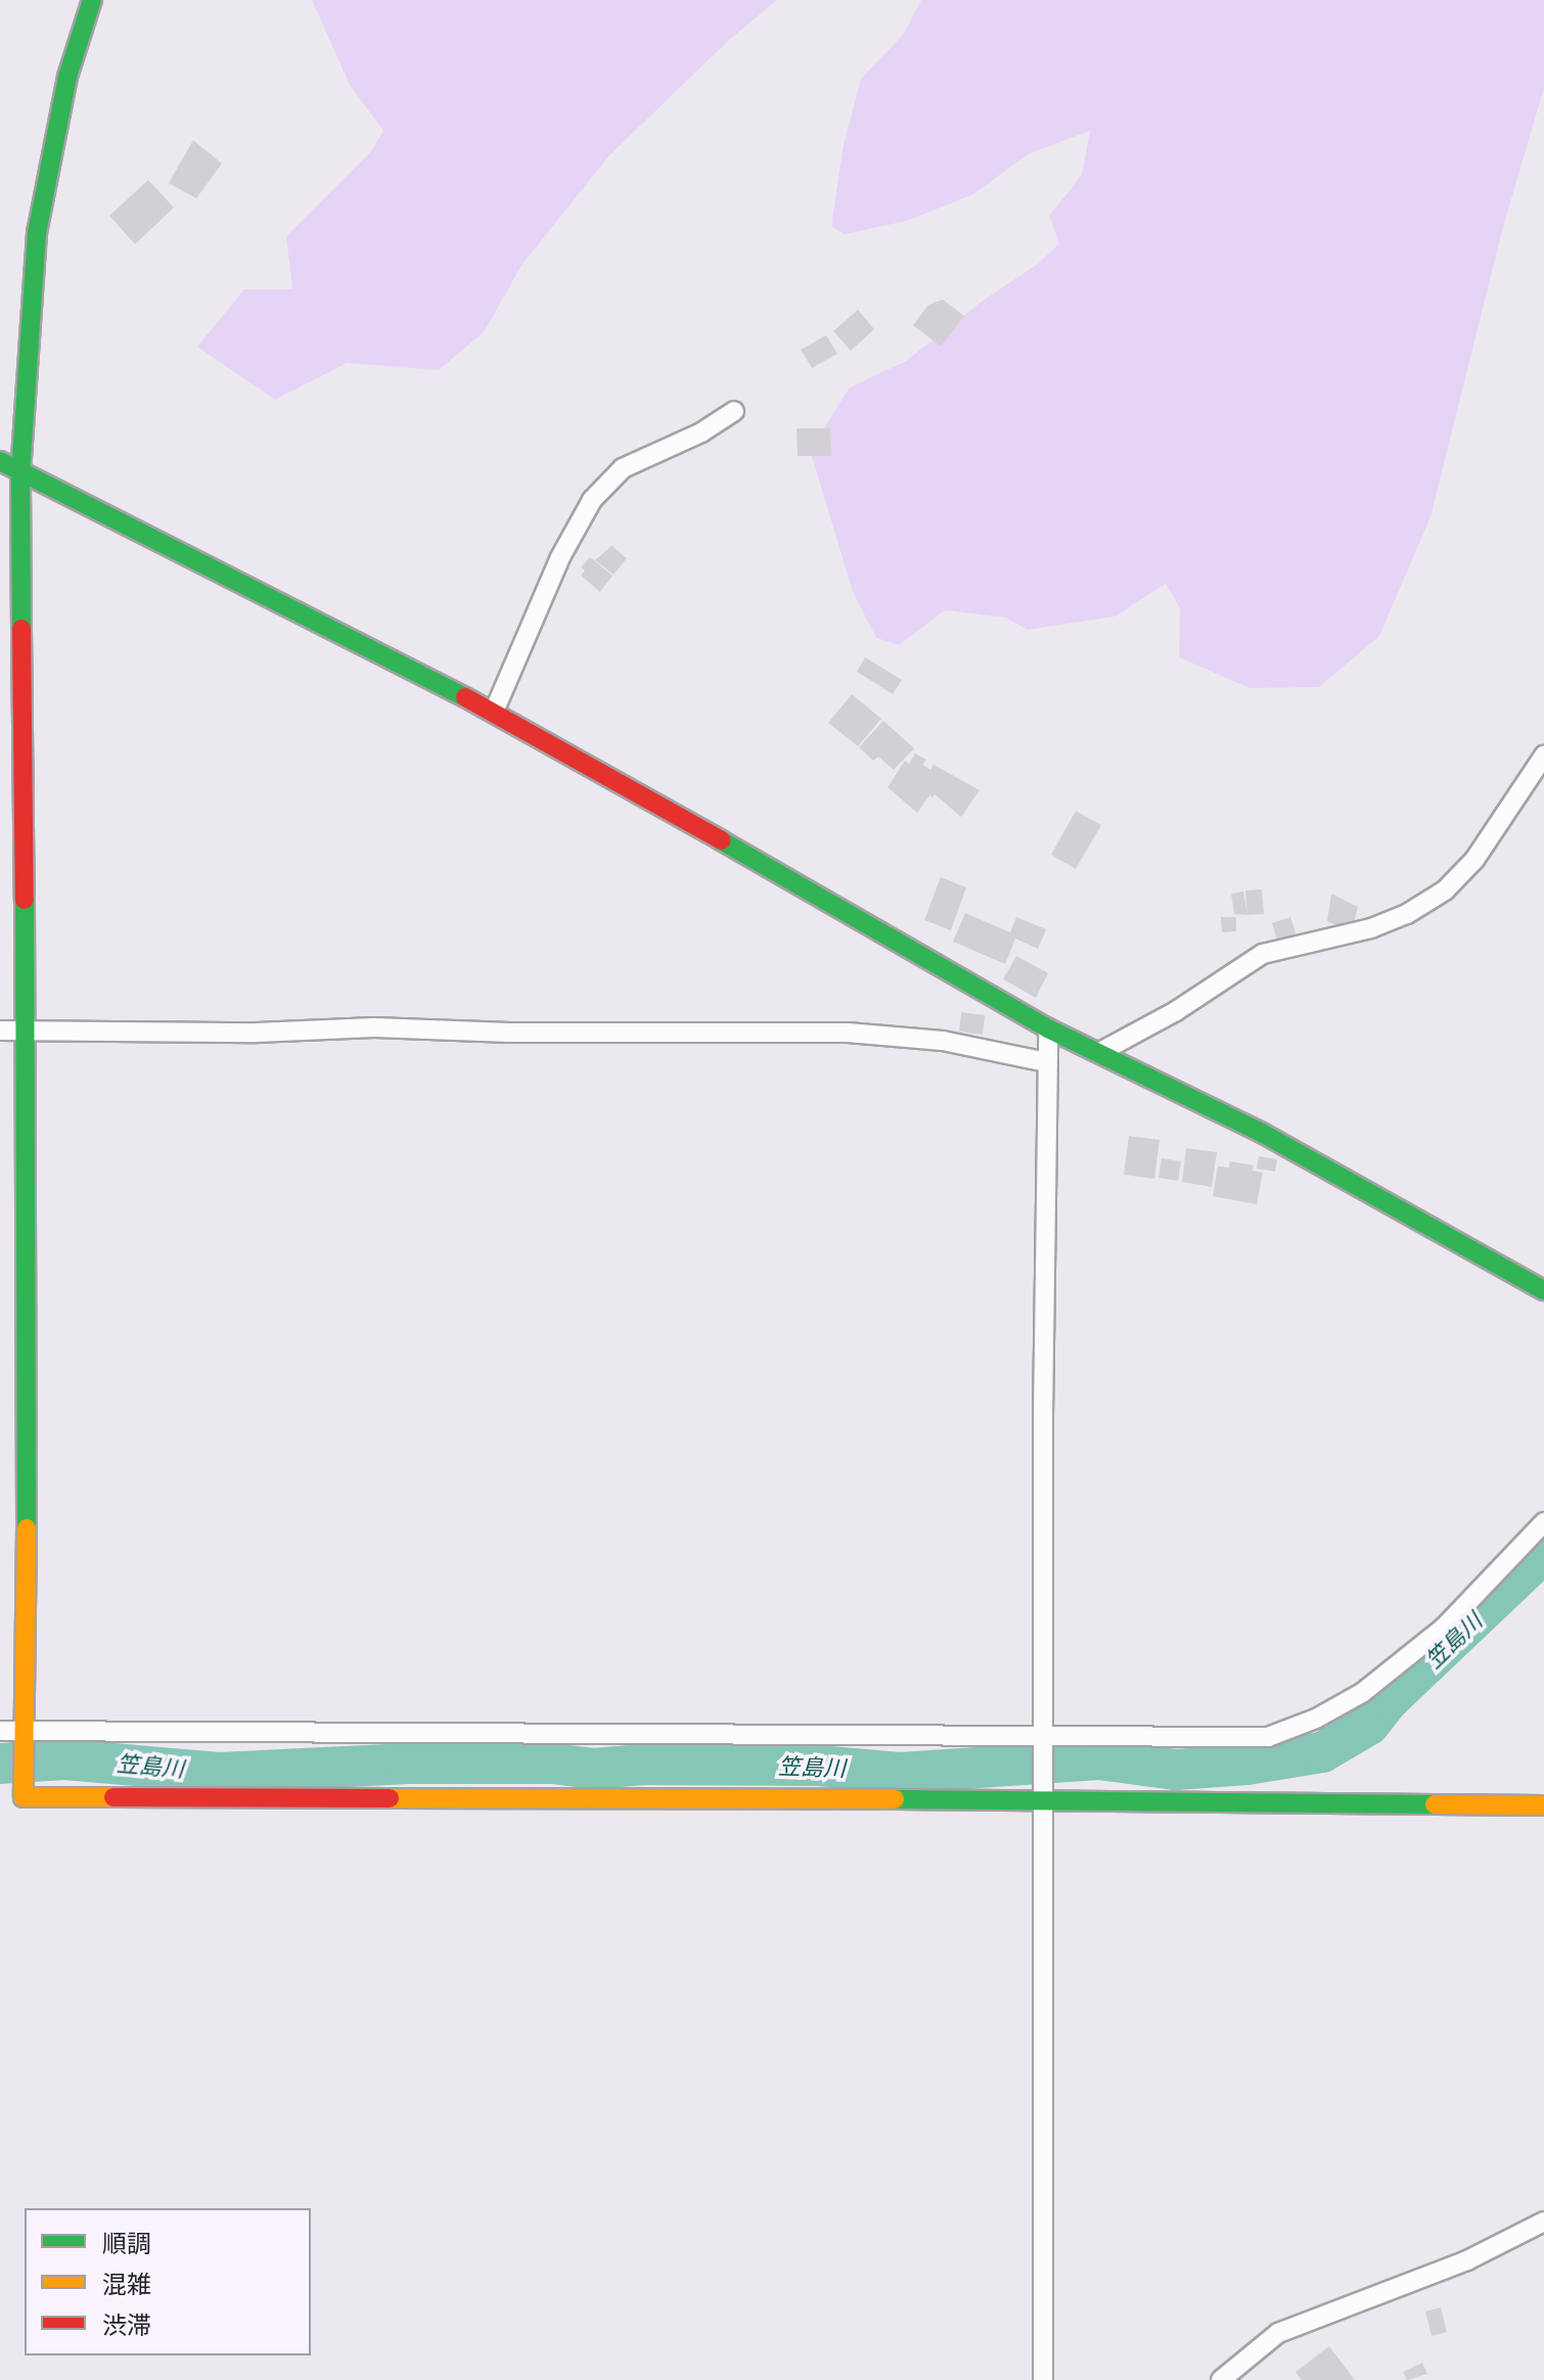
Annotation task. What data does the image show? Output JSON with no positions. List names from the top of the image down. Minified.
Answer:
{"water":["笠島川"],"legend":["順調","混雑","渋滞"]}
